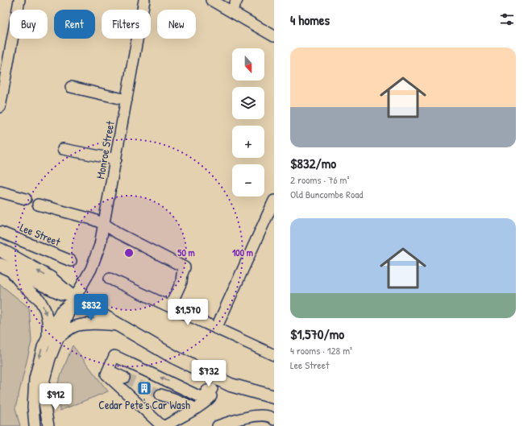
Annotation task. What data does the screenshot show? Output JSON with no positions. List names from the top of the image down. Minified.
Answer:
{"streets":{"street":["Monroe Street","Lee Street"]},"places":{"building":["Cedar Pete's Car Wash"]},"north":"bottom","page":{"heading":"4 homes","chip":["Buy","Rent","Filters","New"],"list":[{"name":"$832/mo","note":"2 rooms · 76 m² · Old Buncombe Road"},{"name":"$1,570/mo","note":"4 rooms · 128 m² · Lee Street"}],"map_buttons":["+","−"],"price":["$832","$1,570","$732","$912"]},"rings":["50 m","100 m"]}
